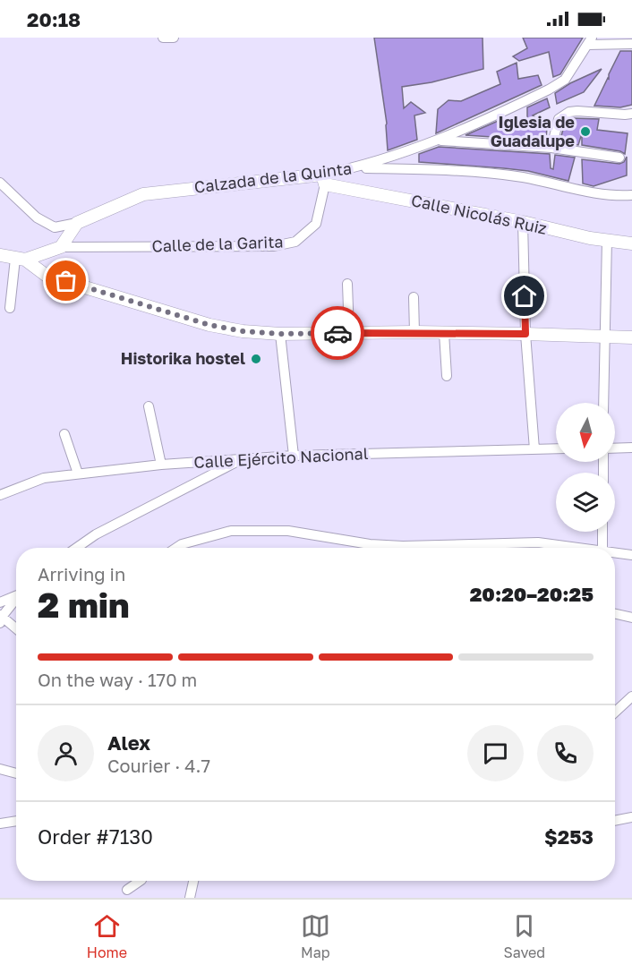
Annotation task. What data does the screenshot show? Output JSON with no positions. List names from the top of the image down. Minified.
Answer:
{"streets":{"street":["Calzada de la Quinta","Calle Nicolás Ruiz","Calle de la Garita","Calle Ejército Nacional"]},"crossings":[["Calzada de la Quinta","Calle Nicolás Ruiz"],["Calzada de la Quinta","Calle de la Garita"],["Calle Nicolás Ruiz","Calle de la Garita"]],"places":["Iglesia de Guadalupe","Historika hostel"],"north":"bottom","page":{"status":"20:18","heading":["2 min","Arriving in","20:20–20:25"],"panel":["Alex","Courier · 4.7","Order #7130","$253"],"bar":"On the way · 170 m","tabs":["Home","Map","Saved"]}}
